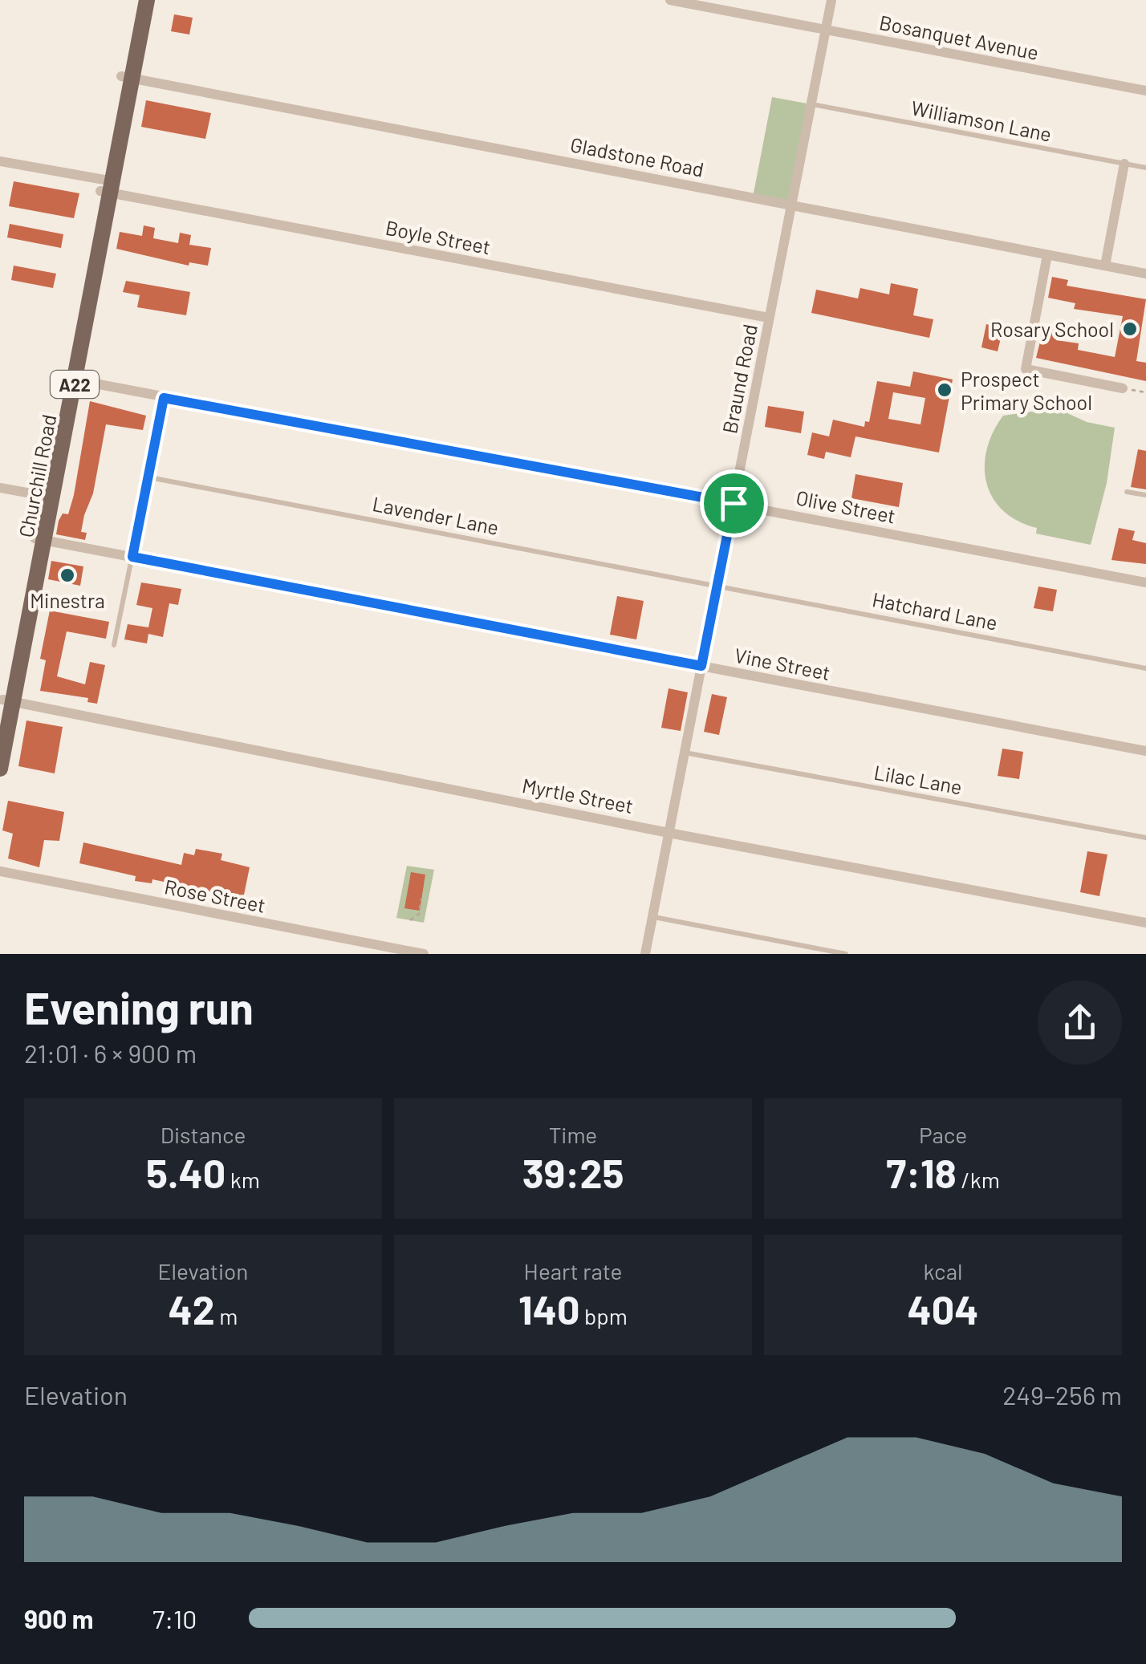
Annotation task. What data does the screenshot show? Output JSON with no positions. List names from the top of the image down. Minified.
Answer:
{"streets":{"main road":["A22","Churchill Road"],"street":["Bosanquet Avenue","Gladstone Road","Boyle Street","Braund Road","Olive Street","Vine Street","Myrtle Street","Rose Street"],"lane":["Williamson Lane","Lavender Lane","Hatchard Lane","Lilac Lane"]},"crossings":[["Bosanquet Avenue","Braund Road"],["Williamson Lane","Braund Road"],["Gladstone Road","Braund Road"],["Gladstone Road","Churchill Road"],["Boyle Street","Braund Road"],["Boyle Street","Churchill Road"],["Braund Road","Olive Street"],["Braund Road","Lavender Lane"],["Braund Road","Hatchard Lane"],["Braund Road","Vine Street"],["Braund Road","Lilac Lane"],["Braund Road","Myrtle Street"],["Churchill Road","Olive Street"],["Churchill Road","Vine Street"],["Churchill Road","Myrtle Street"],["Lavender Lane","Hatchard Lane"]],"places":["Rosary School","Prospect Primary School","Minestra"],"page":{"heading":["Evening run","21:01 · 6 × 900 m"],"stats":[["Distance","5.40 km"],["Time","39:25"],["Pace","7:18 /km"],["Elevation","42 m"],["Heart rate","140 bpm"],["kcal","404"]],"chart":["Elevation","249–256 m"],"list":[{"name":"900 m","note":"7:10"}]}}
